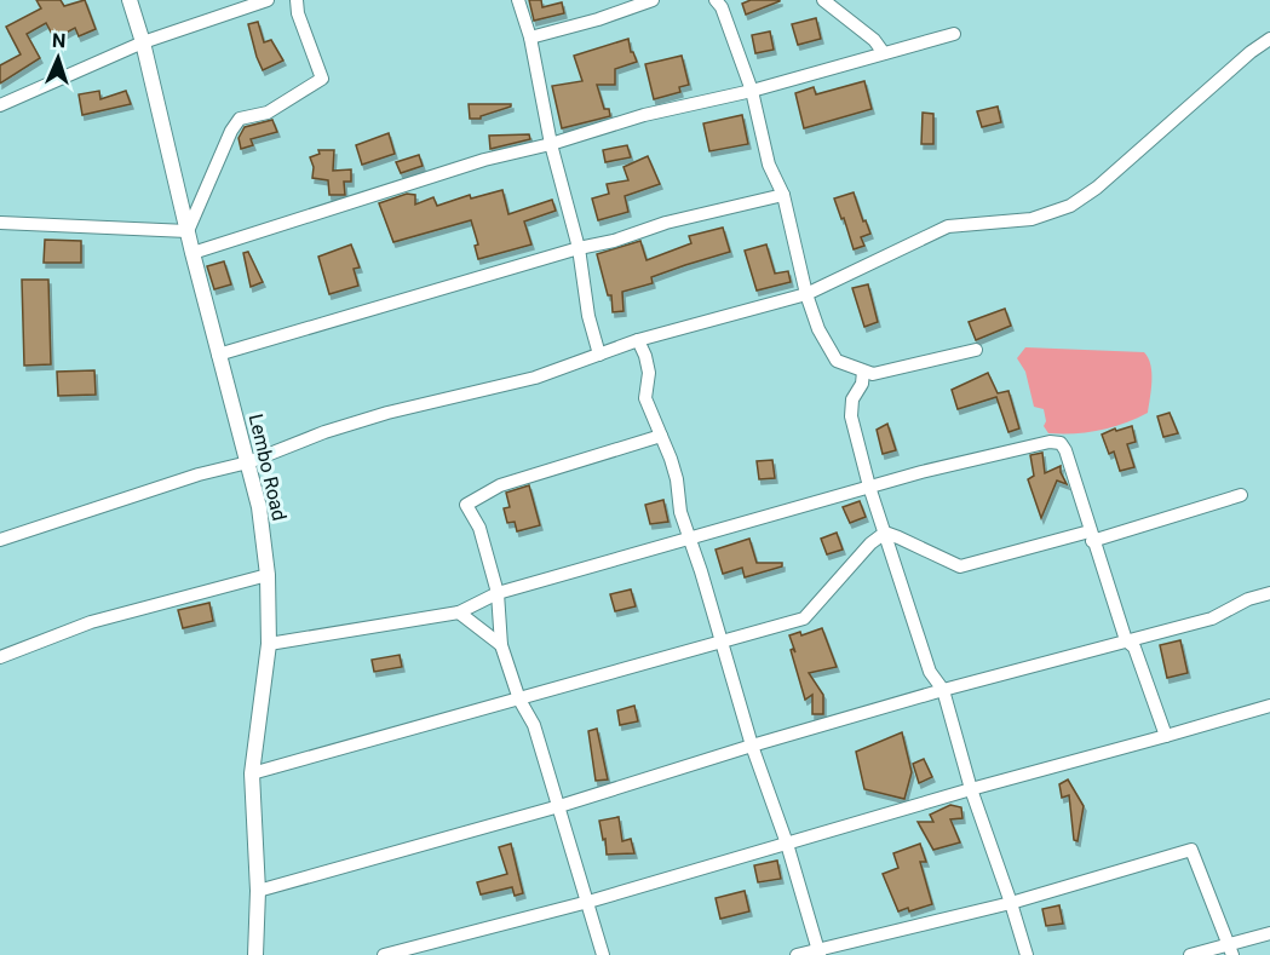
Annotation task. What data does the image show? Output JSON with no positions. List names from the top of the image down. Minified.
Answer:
{"streets":{"street":["Lembo Road"]},"north":"top"}
